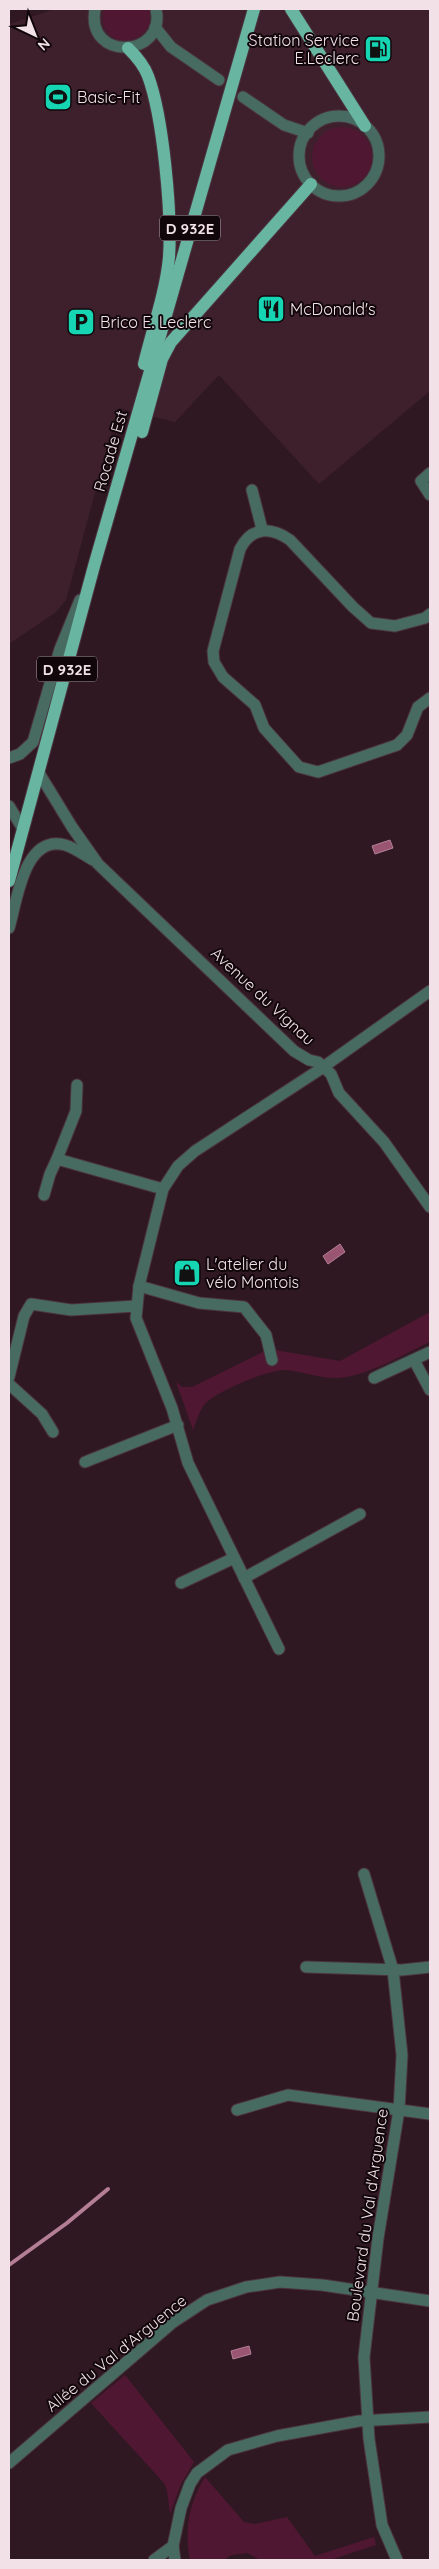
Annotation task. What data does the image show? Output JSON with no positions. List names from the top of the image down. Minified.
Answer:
{"streets":{"main road":["D 932E","Rocade Est"],"street":["Avenue du Vignau","Boulevard du Val d'Arguence","Allée du Val d'Arguence"]},"crossings":[["Boulevard du Val d'Arguence","Allée du Val d'Arguence"]],"places":{"fuel station":["Station Service E.Leclerc"],"sports":["Basic-Fit"],"restaurant":["McDonald's"],"parking":["Brico E. Leclerc"],"shop":["L'atelier du vélo Montois"]},"north":"bottom right"}
